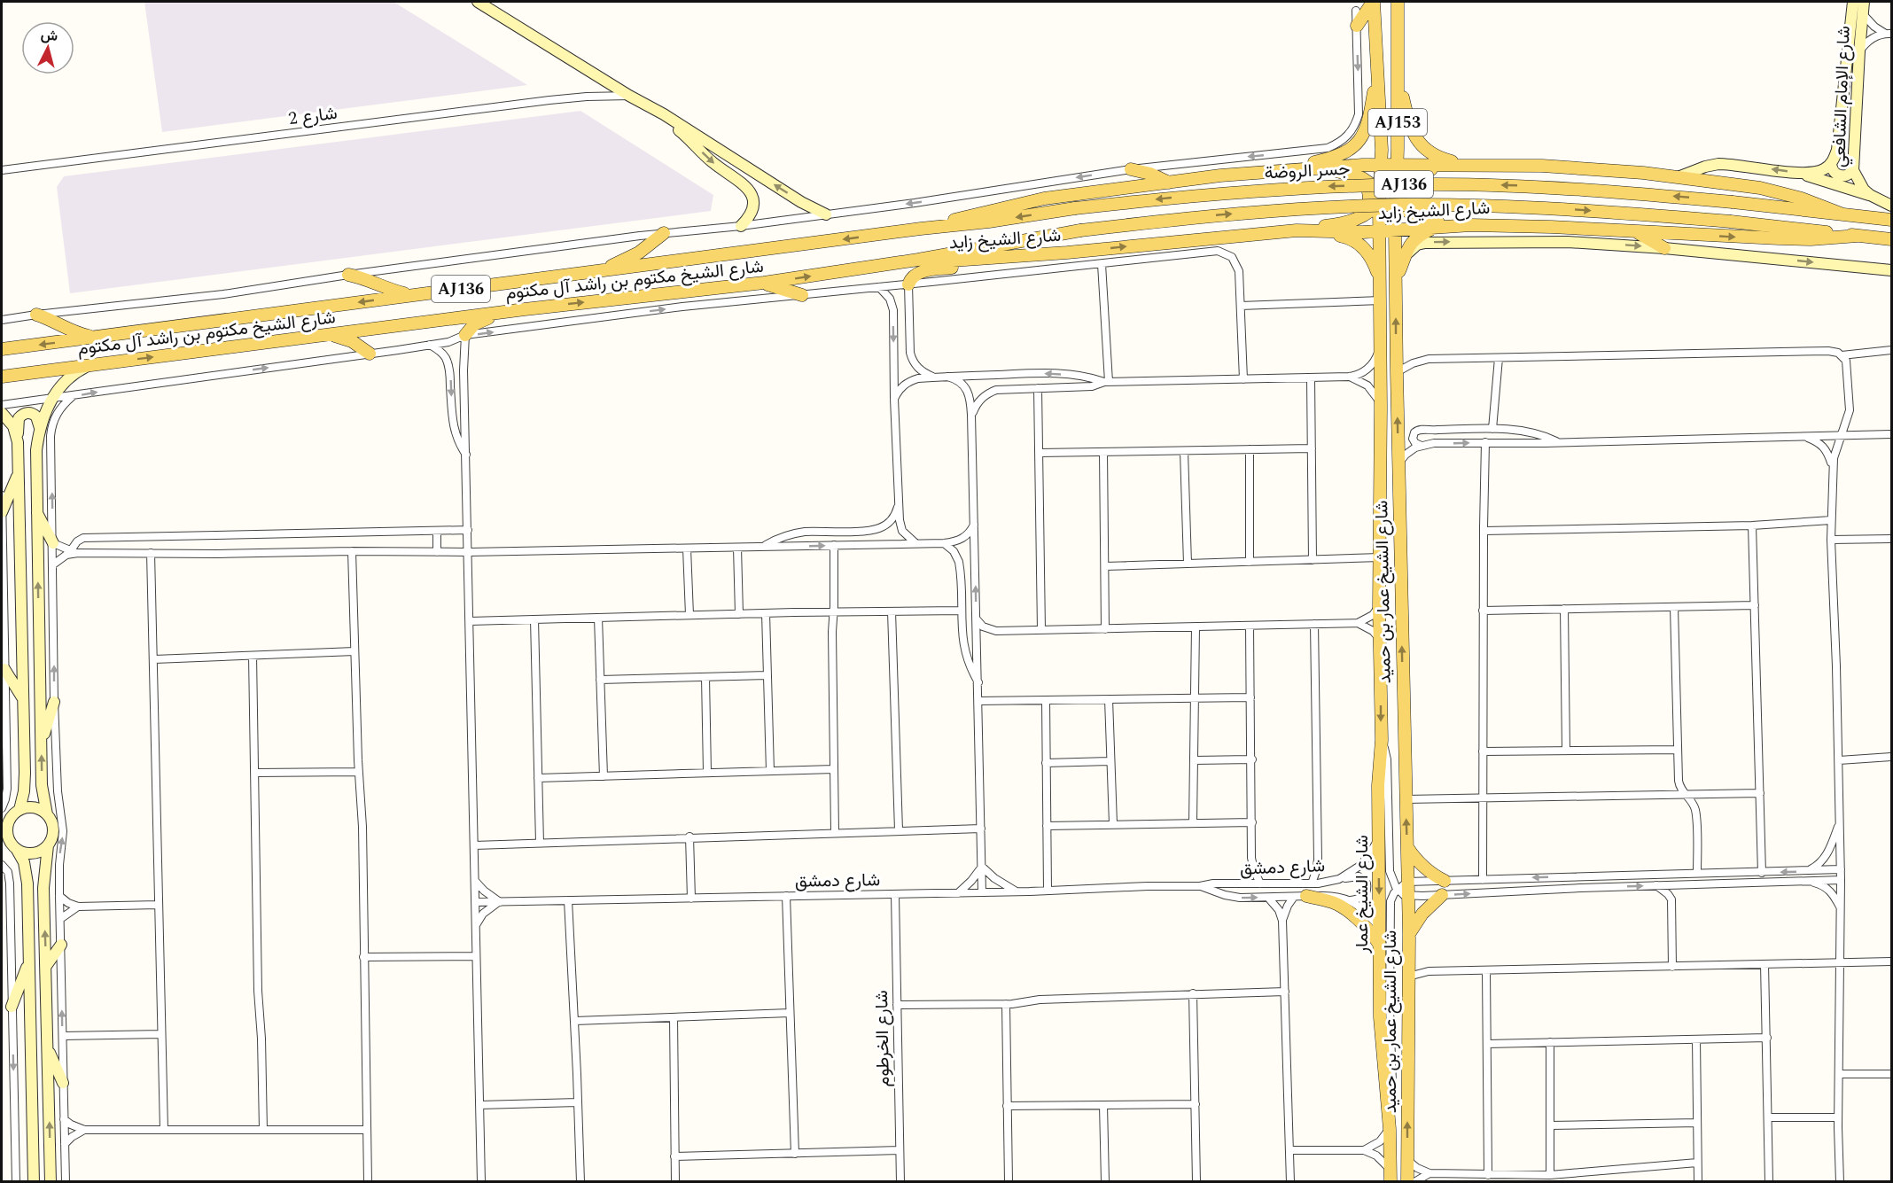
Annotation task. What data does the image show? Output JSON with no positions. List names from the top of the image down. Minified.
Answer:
{"streets":{"main road":["شارع الإمام الشافعي","AJ153","جسر الروضة","AJ136","شارع الشيخ زايد","شارع الشيخ مكتوم بن راشد آل مكتوم","شارع الشيخ عمار بن حميد","شارع الشيخ عمار"],"street":["شارع 2","شارع دمشق","شارع الخرطوم"]},"crossings":[["شارع الإمام الشافعي","شارع الشيخ زايد"],["جسر الروضة","شارع الشيخ زايد"],["جسر الروضة","شارع الشيخ مكتوم بن راشد آل مكتوم"],["شارع الشيخ زايد","شارع الشيخ مكتوم بن راشد آل مكتوم"],["شارع الشيخ زايد","شارع الشيخ عمار بن حميد"],["شارع الشيخ عمار بن حميد","شارع الشيخ عمار"],["شارع دمشق","شارع الشيخ عمار"],["شارع دمشق","شارع الخرطوم"]],"north":"top"}
